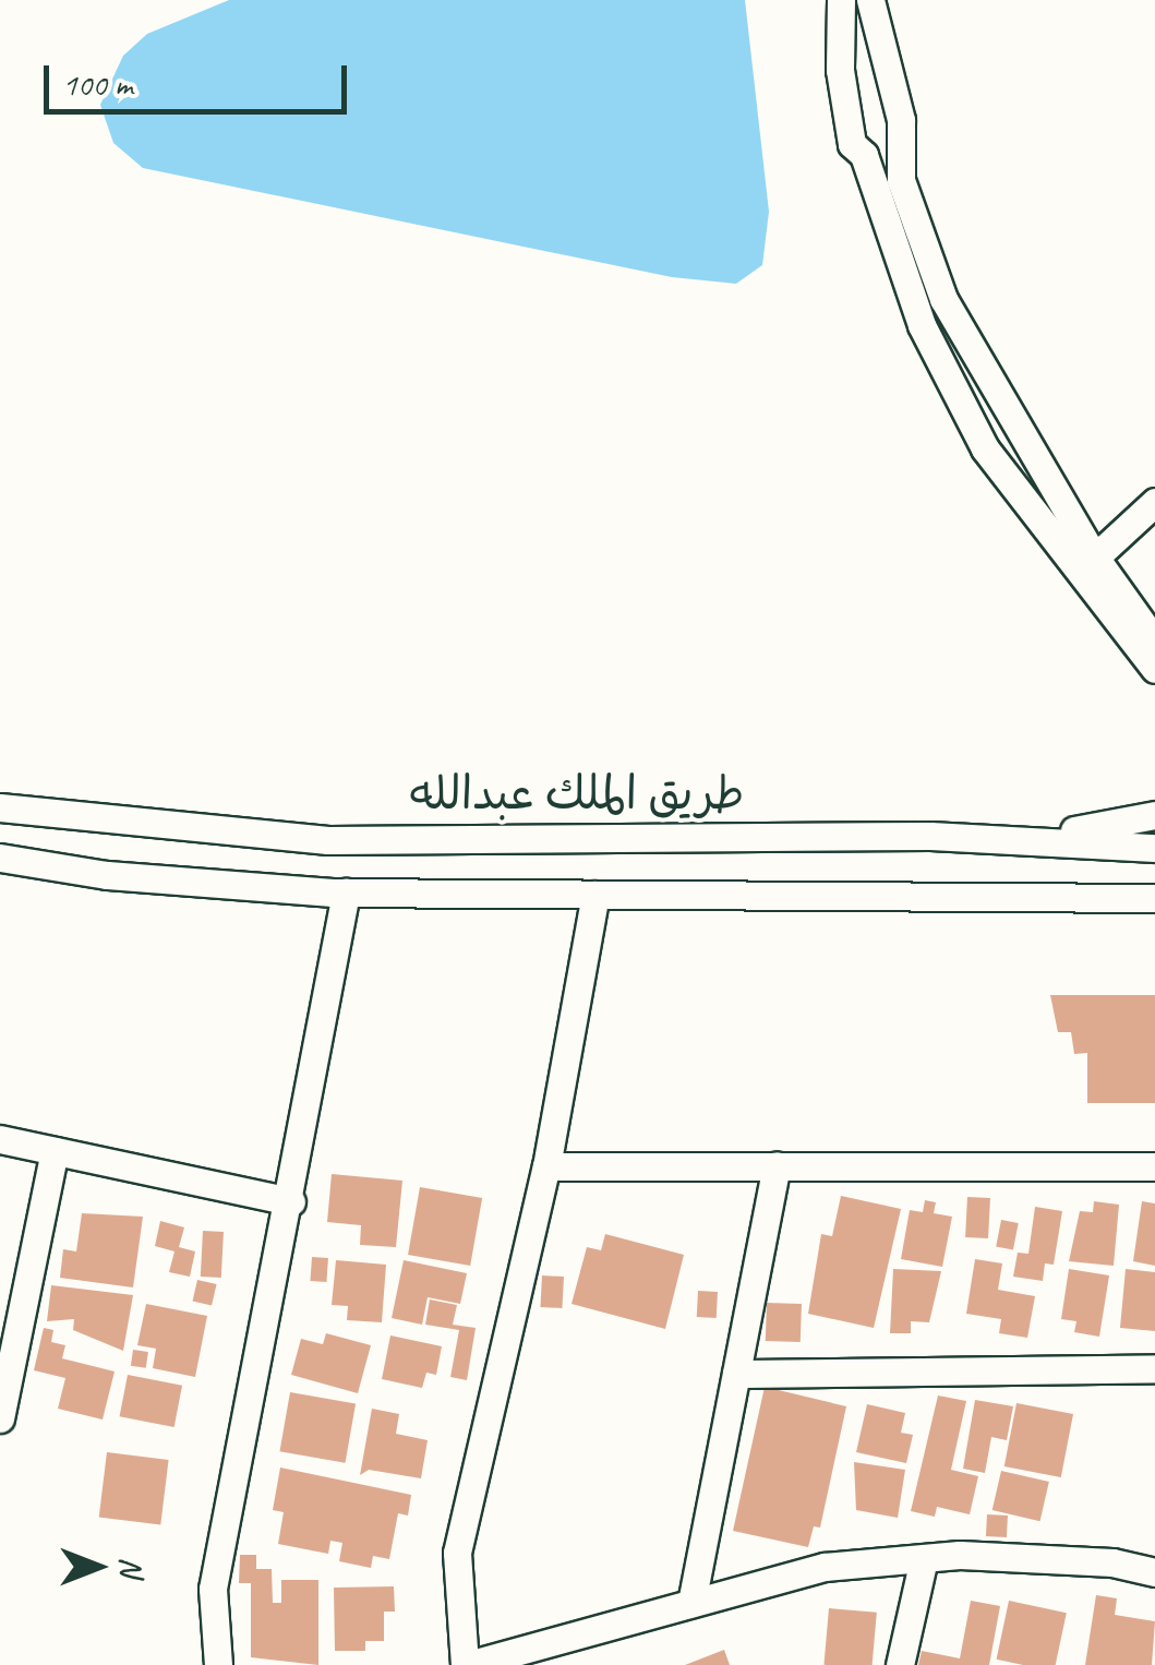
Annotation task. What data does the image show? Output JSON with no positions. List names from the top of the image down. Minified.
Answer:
{"streets":{"street":["طريق الملك عبدالله"]},"scale_bar":"100 m","north":"right"}
